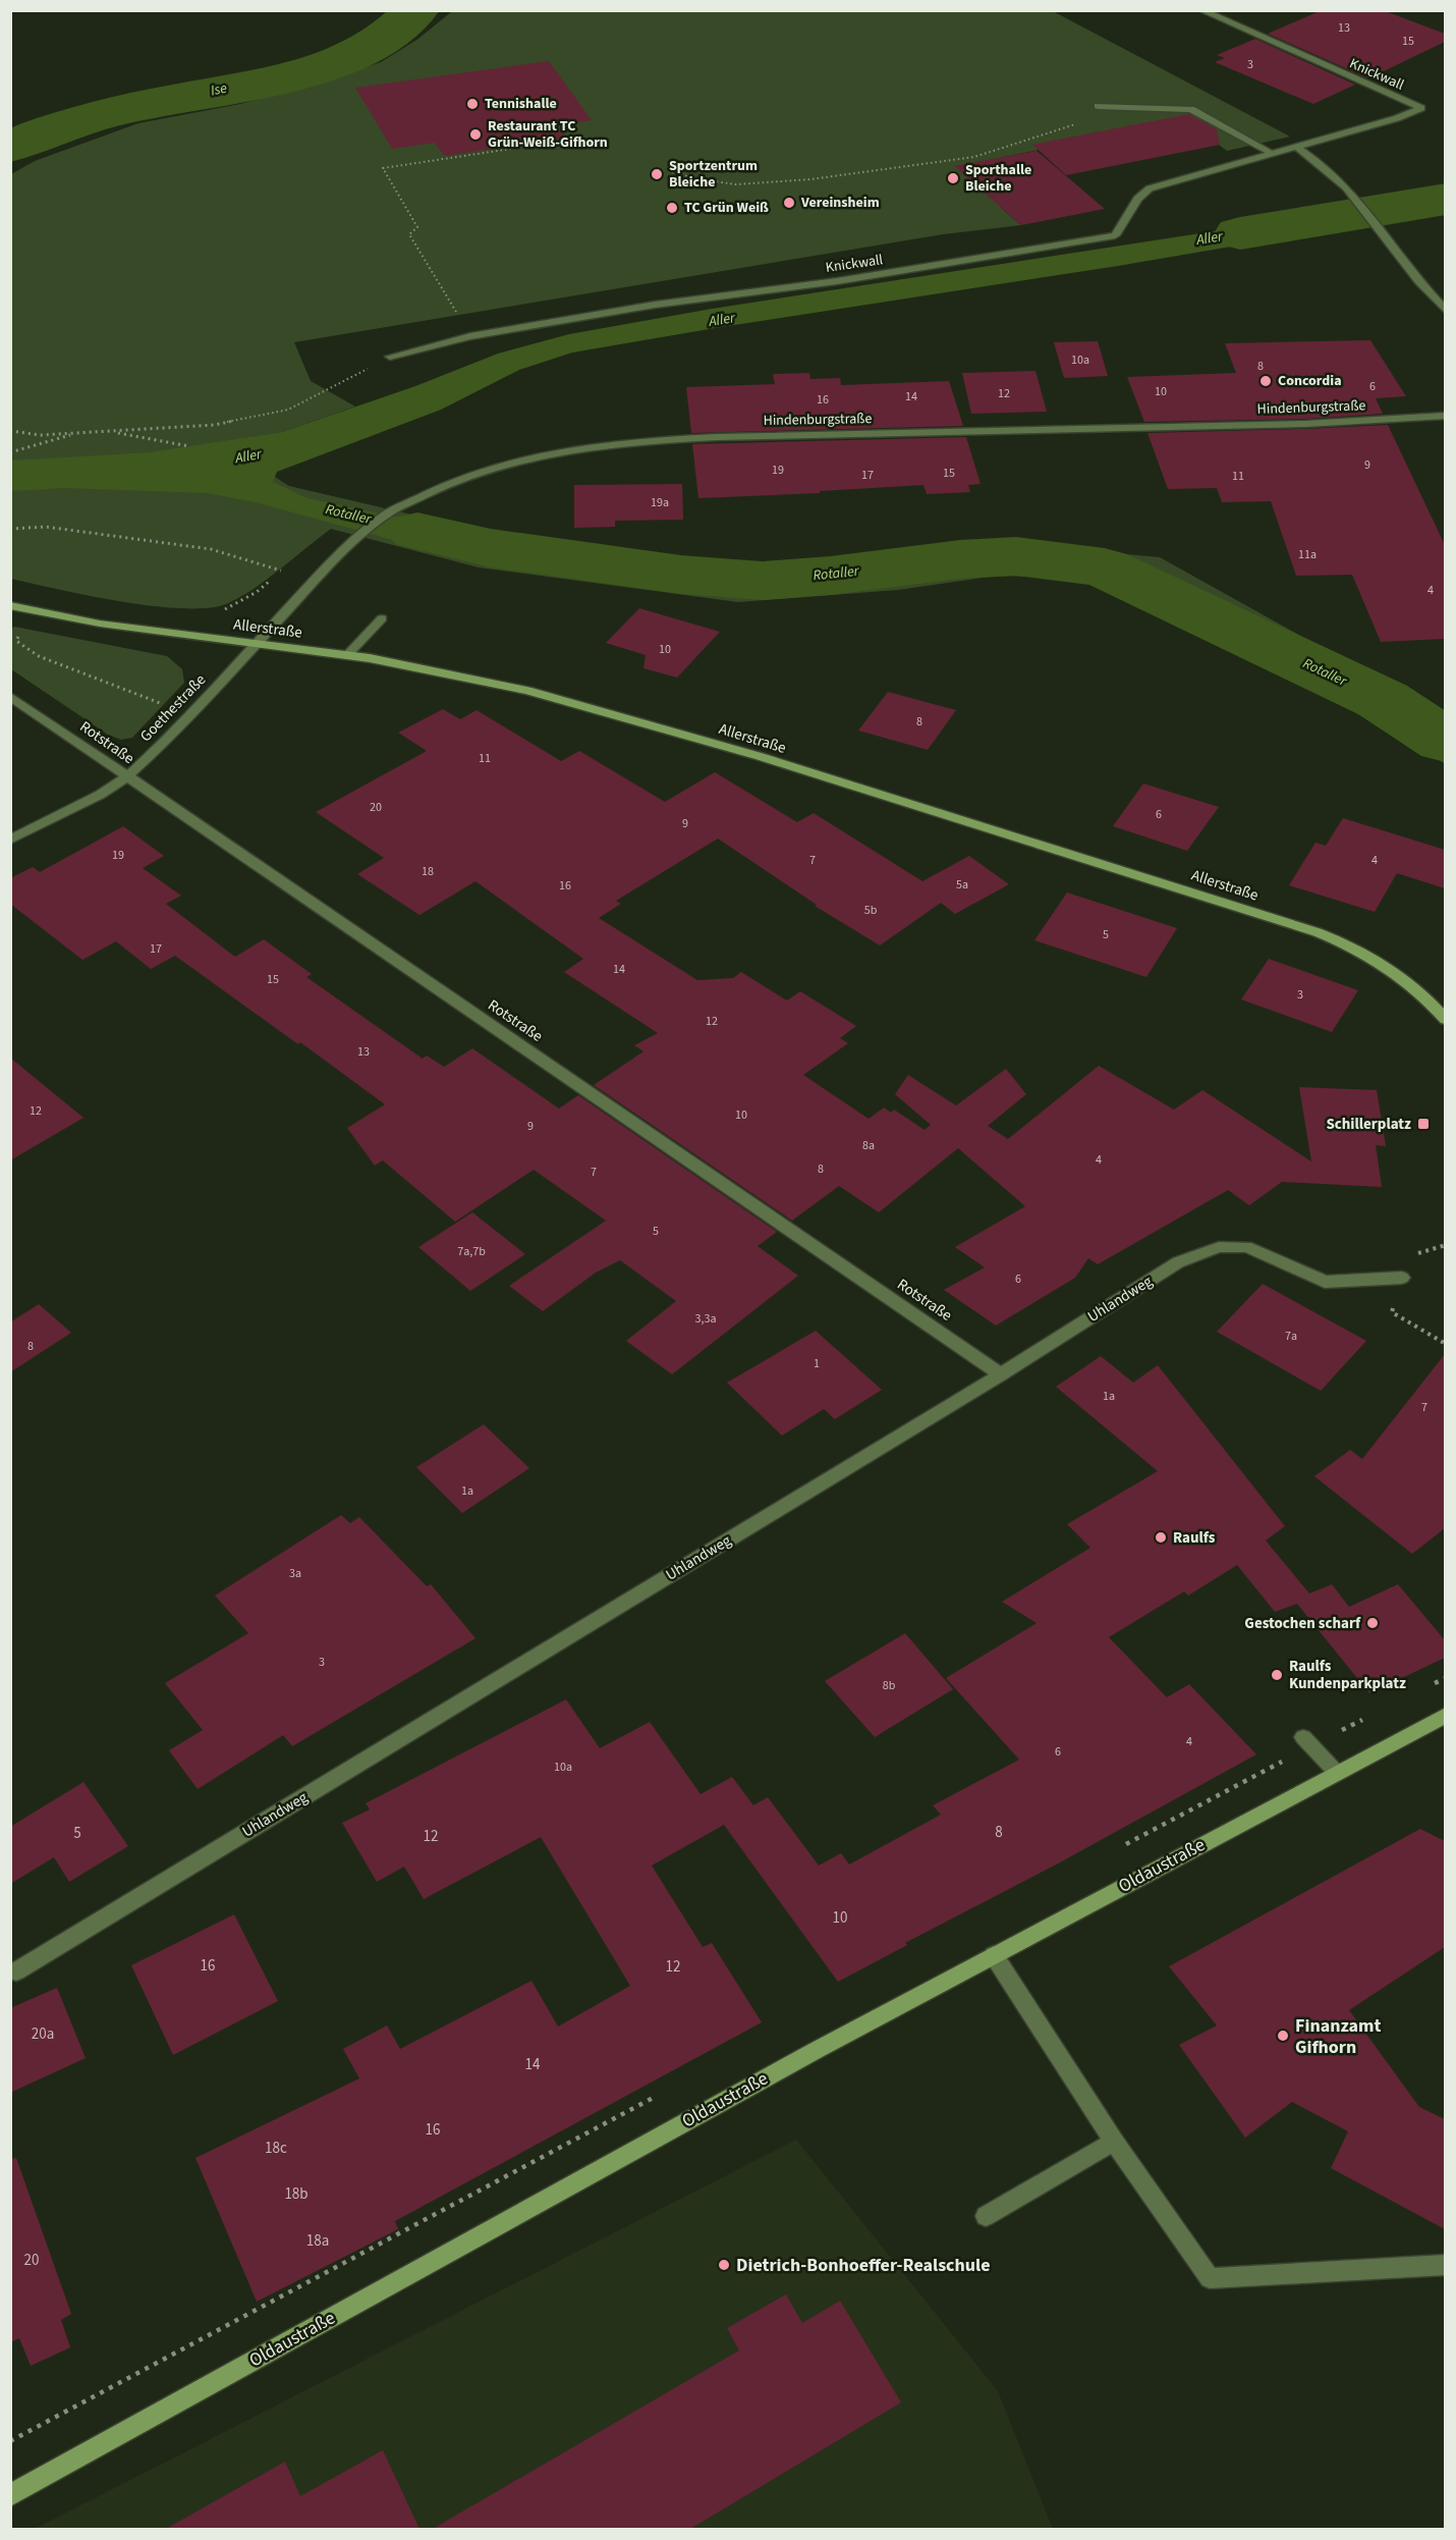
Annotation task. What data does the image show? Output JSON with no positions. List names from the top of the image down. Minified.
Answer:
{"streets":{"street":["Knickwall","Hindenburgstraße","Allerstraße","Goethestraße","Rotstraße","Uhlandweg","Oldaustraße"]},"crossings":[["Hindenburgstraße","Allerstraße"],["Hindenburgstraße","Goethestraße"],["Allerstraße","Goethestraße"],["Goethestraße","Rotstraße"],["Rotstraße","Uhlandweg"]],"water":["Ise","Aller","Rotaller"],"places":{"other":["Tennishalle","Restaurant TC Grün-Weiß-Gifhorn","Sportzentrum Bleiche","Sporthalle Bleiche","Vereinsheim","TC Grün Weiß","Concordia","Raulfs","Gestochen scharf","Raulfs Kundenparkplatz","Finanzamt Gifhorn","Dietrich-Bonhoeffer-Realschule"],"transit":["Schillerplatz"]},"house_numbers":["13","15","3","10a","8","6","10","12","14","16","9","19","15","17","11","19a","11a","4","10","8","11","20","6","9","19","7","4","18","5a","16","5b","5","17","14","15","3","12","13","12","10","9","8a","4","8","7","5","7a,7b","6","3,3a","7a","8","1","1a","7","1a","3a","3","8b","4","6","10a","8","5","12","10","16","12","20a","14","16","18c","18b","18a","20"]}
